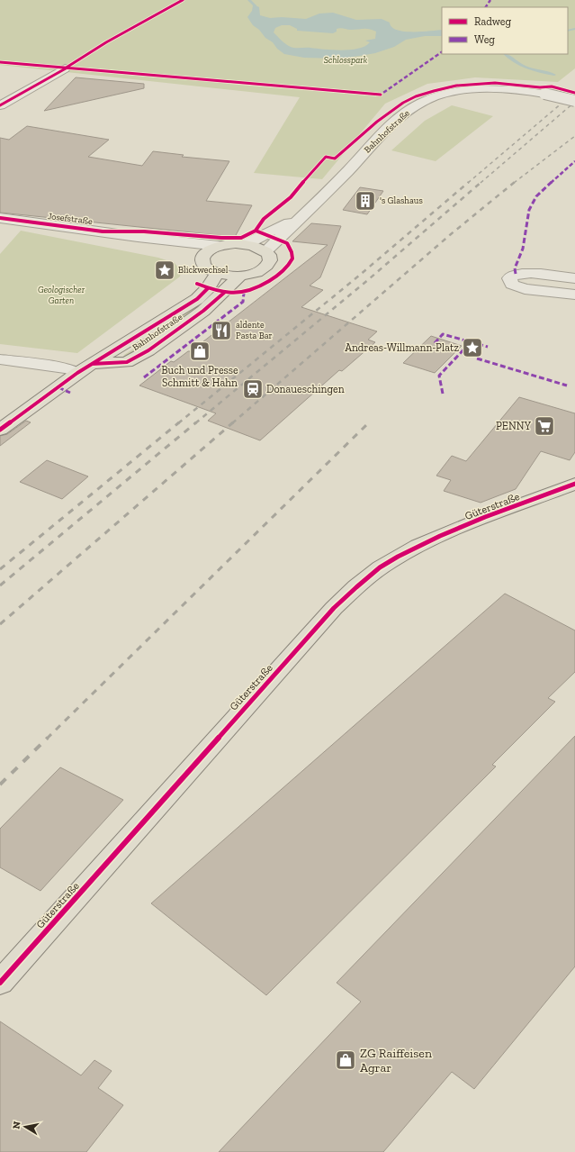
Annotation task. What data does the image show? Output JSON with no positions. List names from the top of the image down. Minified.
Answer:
{"streets":{"main road":["Bahnhofstraße","Güterstraße"],"street":["Josefstraße"]},"parks":["Schlosspark","Geologischer Garten"],"places":{"building":["'s Glashaus"],"place":["Blickwechsel","Andreas-Willmann-Platz"],"restaurant":["aldente Pasta Bar"],"shop":["Buch und Presse Schmitt & Hahn","ZG Raiffeisen Agrar"],"station":["Donaueschingen"],"supermarket":["PENNY"]},"legend":["Radweg","Weg"],"north":"left"}
